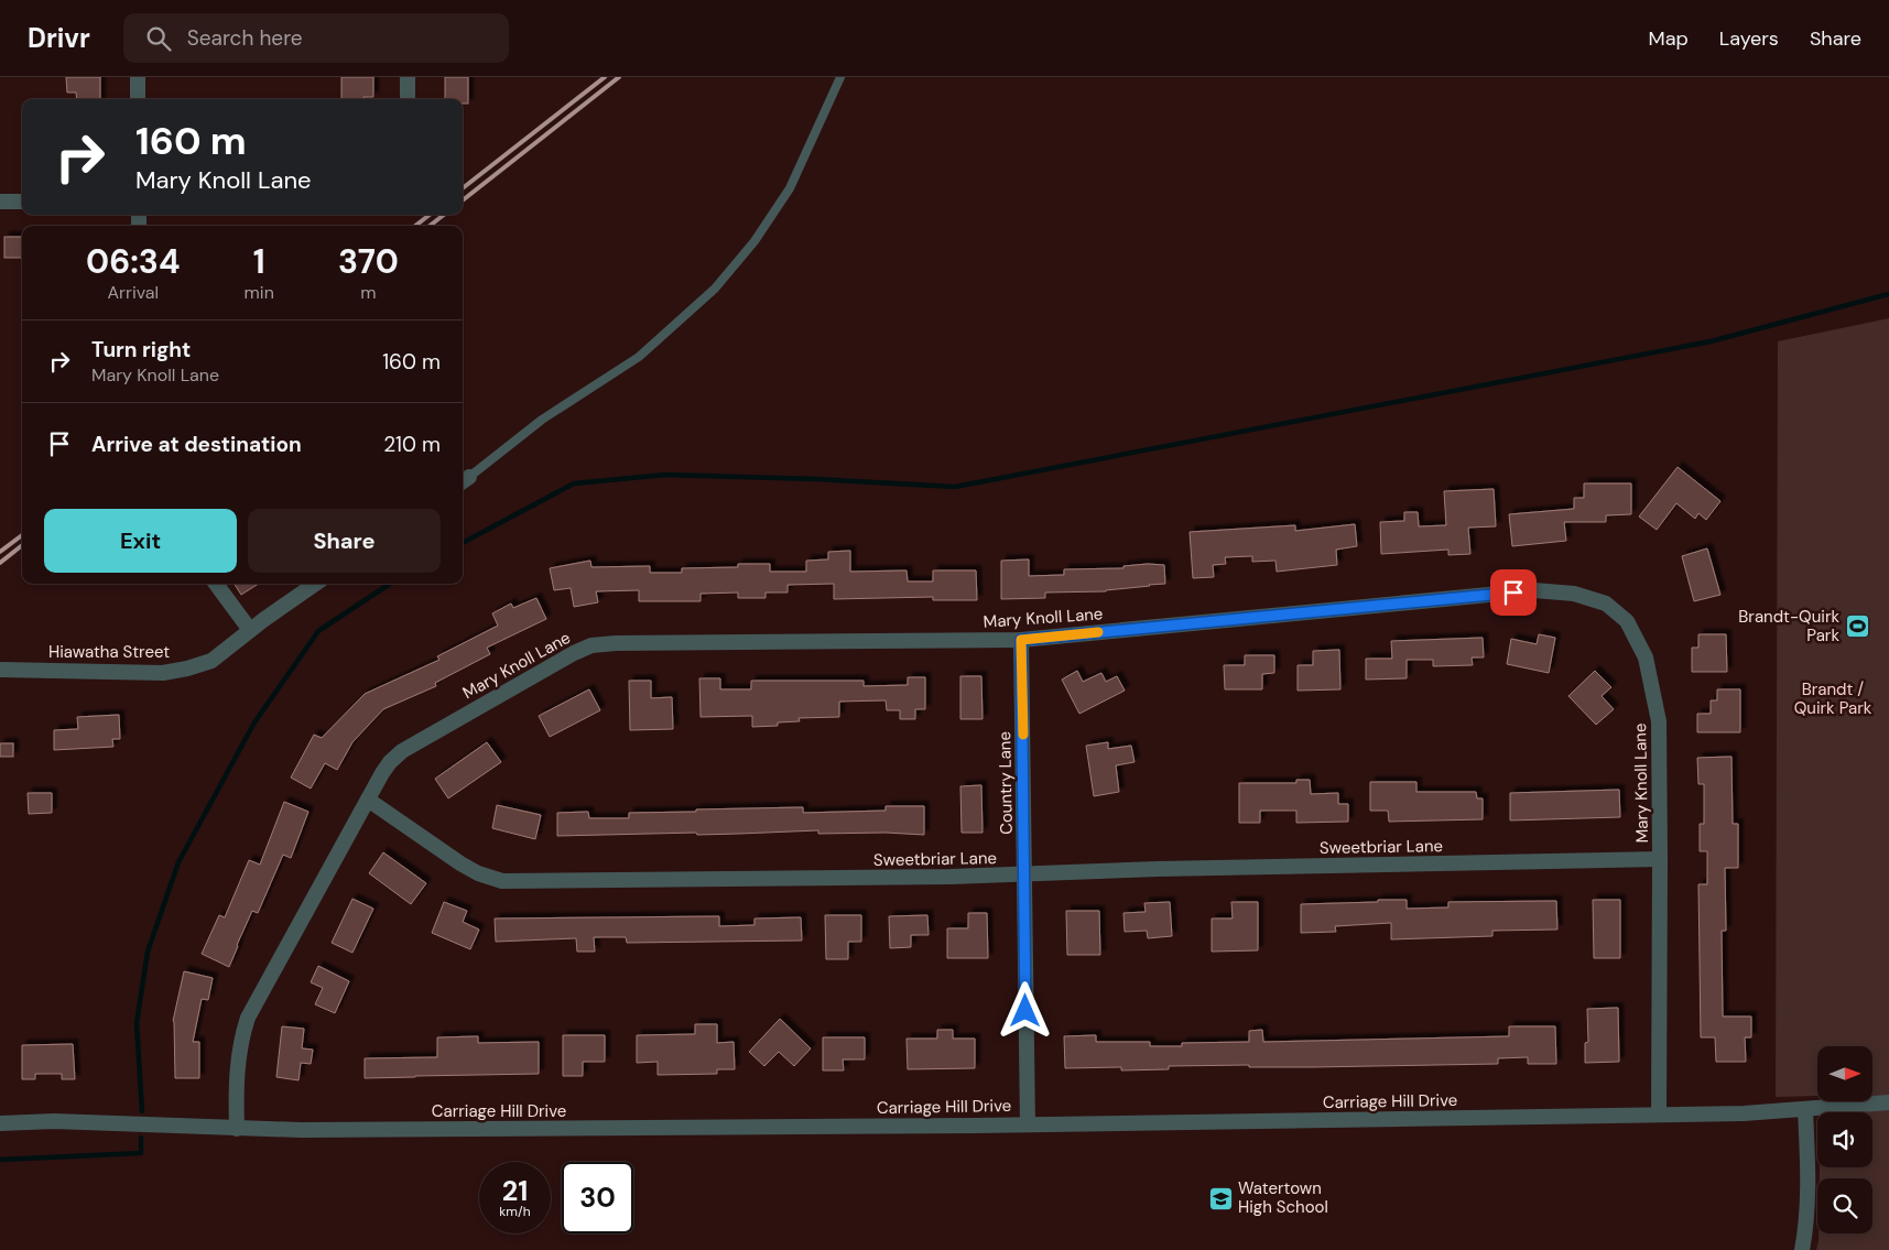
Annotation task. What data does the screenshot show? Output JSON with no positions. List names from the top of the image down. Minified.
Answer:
{"streets":{"street":["Mary Knoll Lane","Hiawatha Street","Country Lane","Sweetbriar Lane","Carriage Hill Drive"]},"crossings":[["Mary Knoll Lane","Country Lane"],["Mary Knoll Lane","Sweetbriar Lane"],["Mary Knoll Lane","Carriage Hill Drive"],["Country Lane","Sweetbriar Lane"],["Country Lane","Carriage Hill Drive"]],"parks":["Brandt / Quirk Park"],"places":{"sports":["Brandt-Quirk Park"],"school or university":["Watertown High School"]},"north":"right","page":{"header":"Drivr","search":"Search here","nav":["Map","Layers","Share"],"turn":["160 m","Mary Knoll Lane"],"eta":["06:34","Arrival","1","min","370","m"],"list":[{"name":"Turn right","note":"Mary Knoll Lane","value":"160 m"},{"name":"Arrive at destination","value":"210 m"}],"buttons":["Exit","Share"],"speed":"21 km/h","limit":"30"}}
